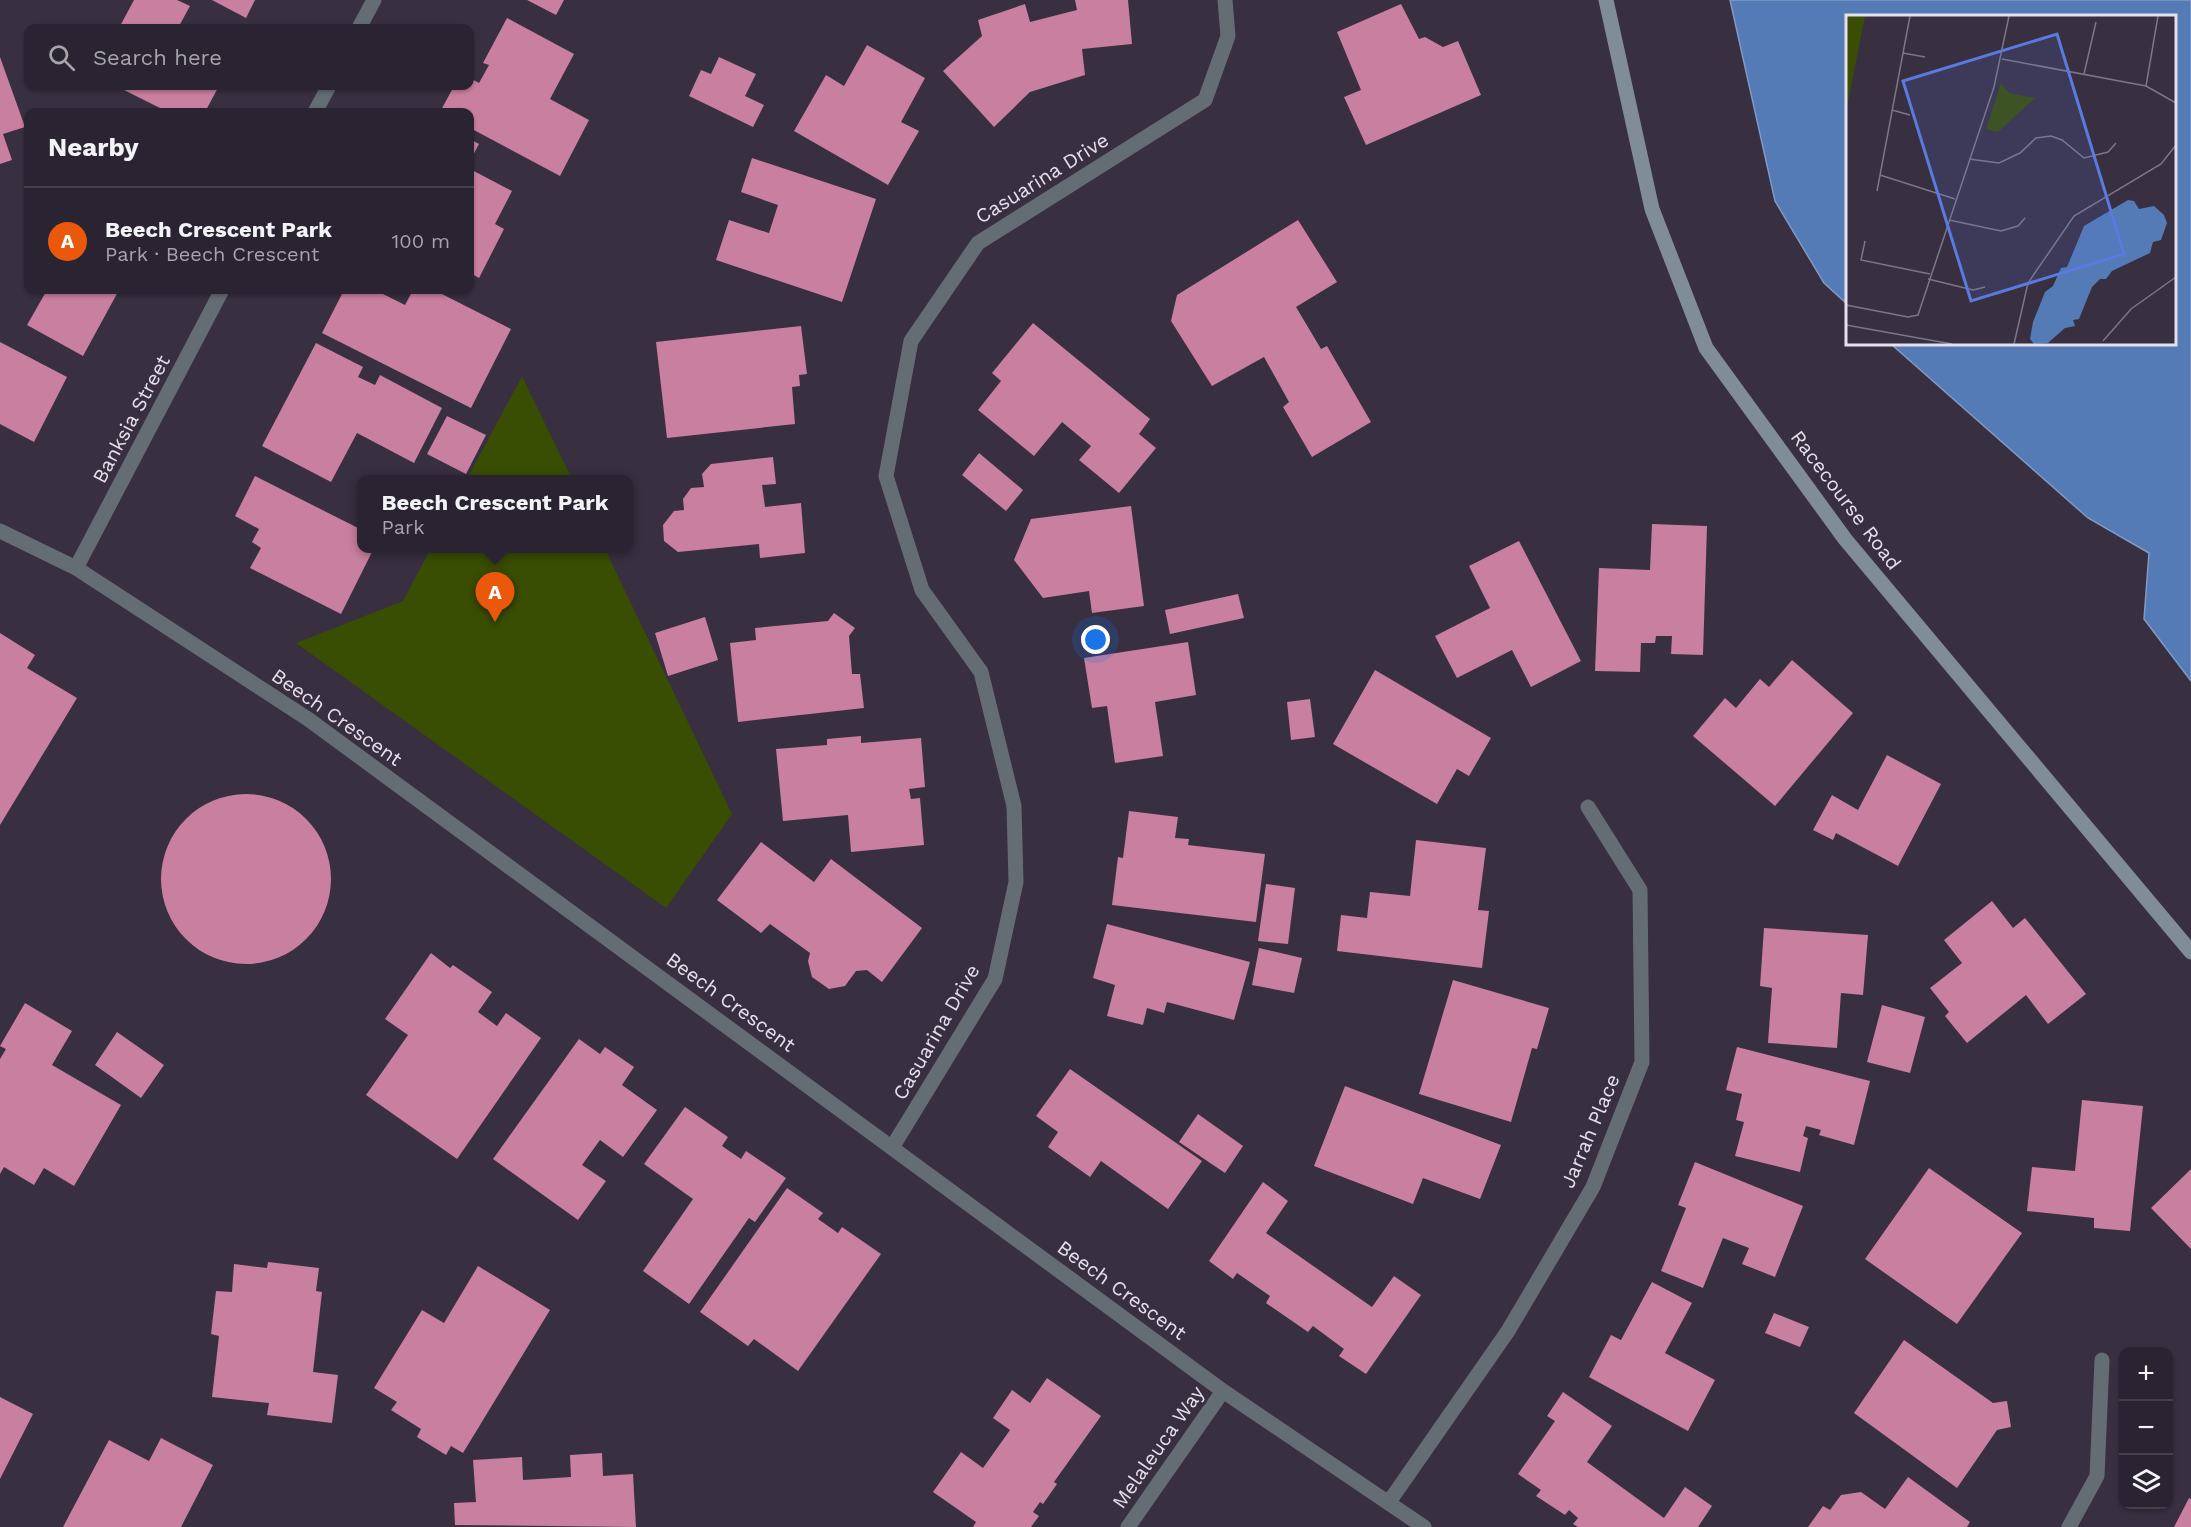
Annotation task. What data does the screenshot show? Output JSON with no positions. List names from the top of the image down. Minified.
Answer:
{"streets":{"street":["Casuarina Drive","Banksia Street","Racecourse Road","Beech Crescent","Jarrah Place","Melaleuca Way"]},"crossings":[["Casuarina Drive","Beech Crescent"],["Banksia Street","Beech Crescent"],["Beech Crescent","Jarrah Place"],["Beech Crescent","Melaleuca Way"]],"page":{"search":"Search here","heading":"Nearby","list":[{"mark":"A","name":"Beech Crescent Park","note":"Park · Beech Crescent","value":"100 m"}],"popup":["Beech Crescent Park","Park"],"pins":"A","map_buttons":["+","−"]}}
